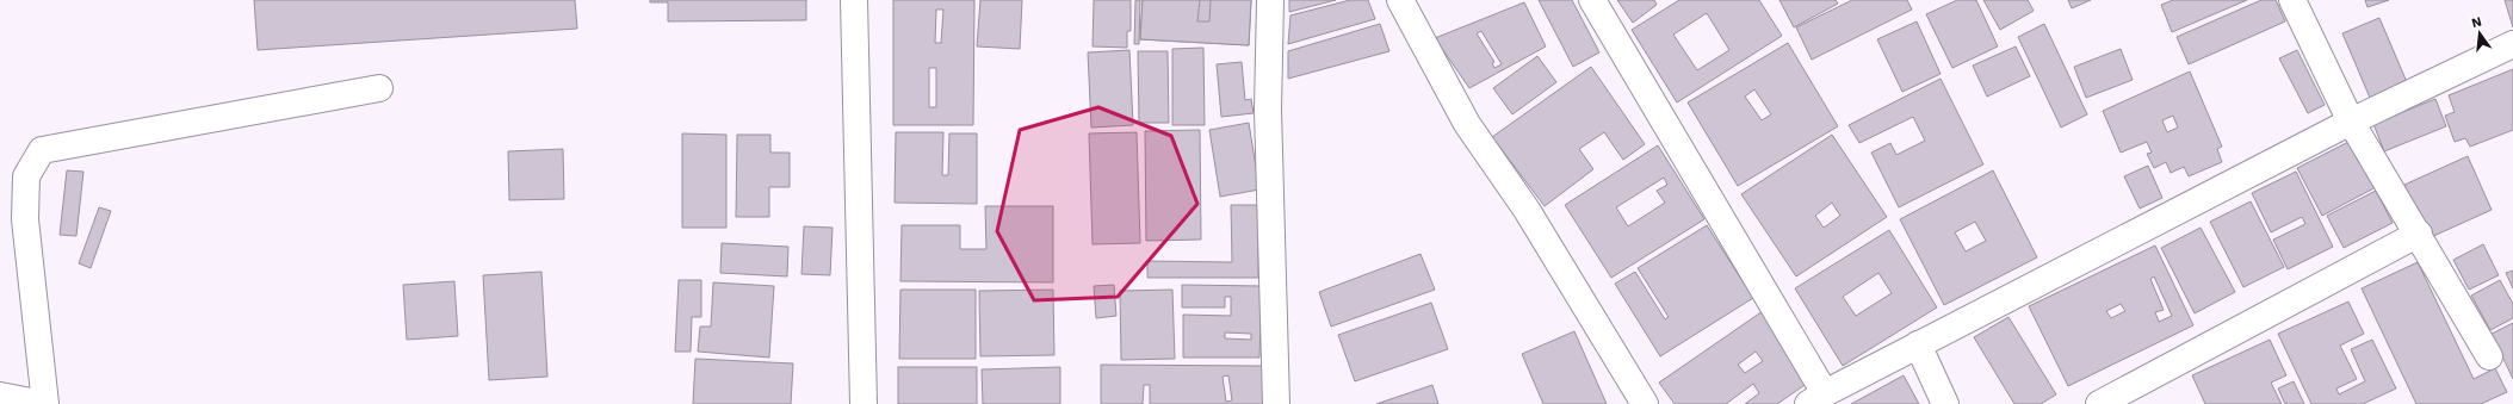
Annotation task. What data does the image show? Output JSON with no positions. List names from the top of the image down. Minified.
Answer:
{"north":"top"}
